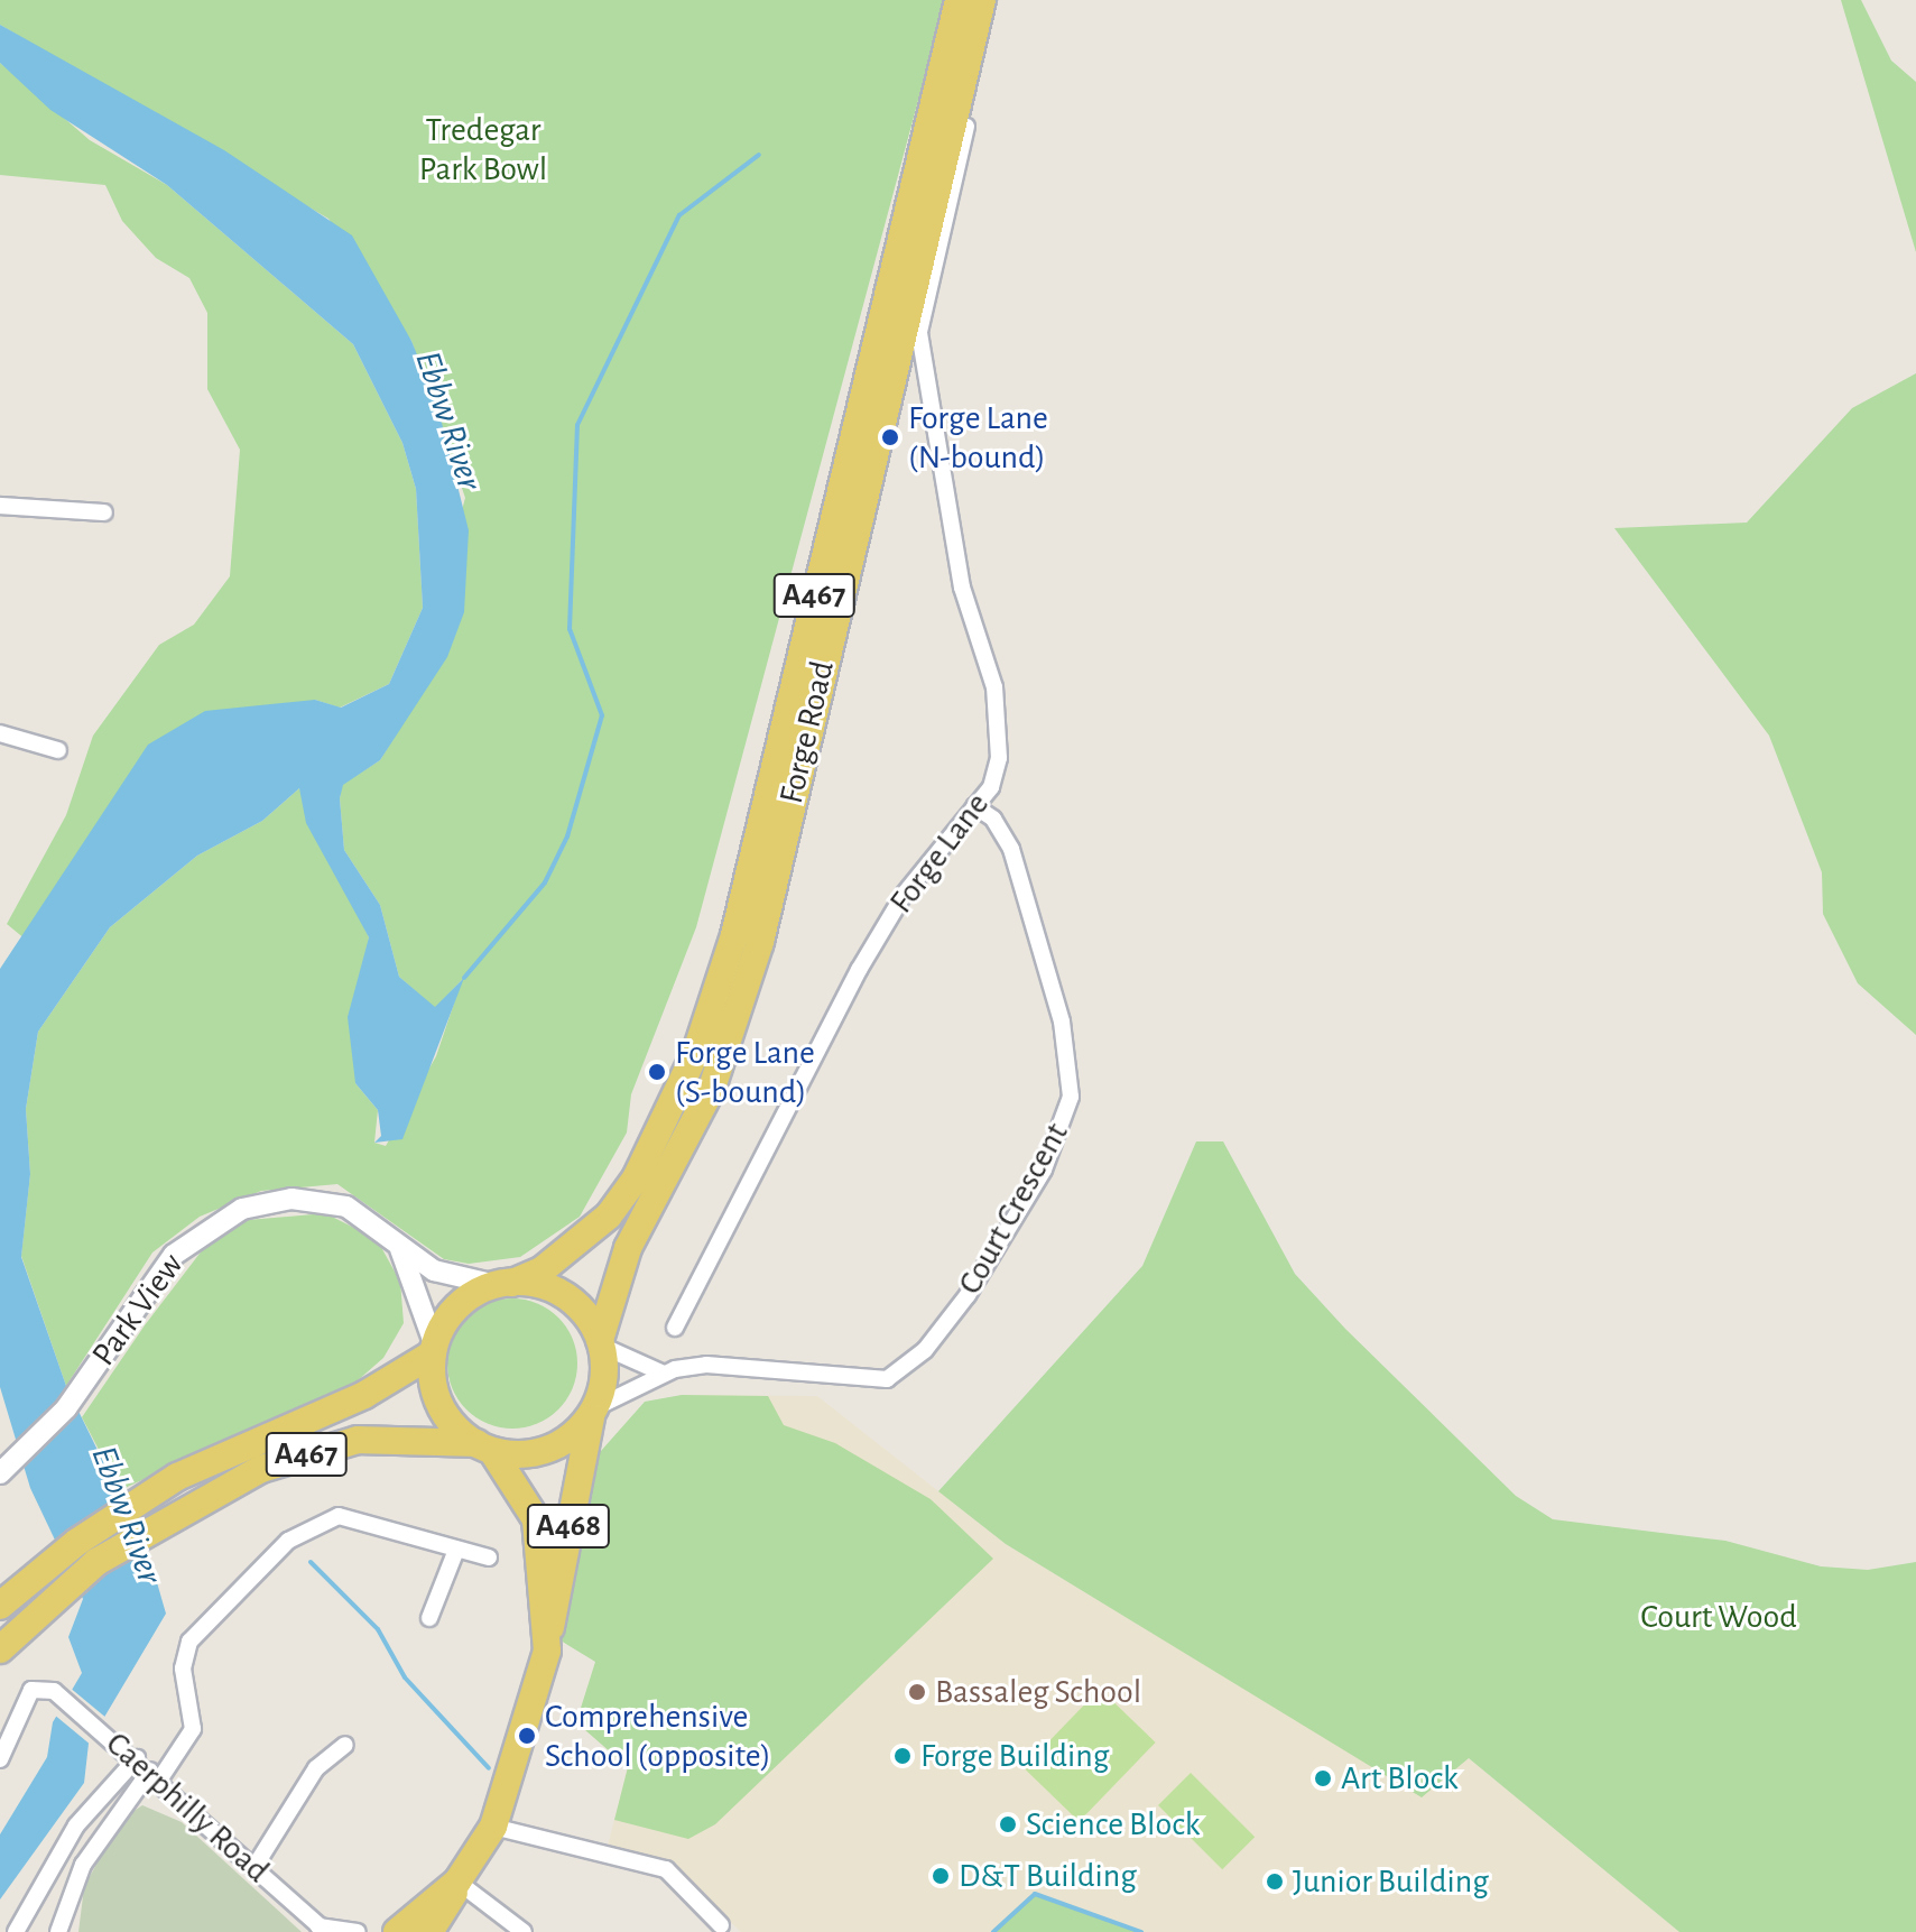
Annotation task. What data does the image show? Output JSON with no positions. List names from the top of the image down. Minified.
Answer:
{"streets":{"main road":["A467","Forge Road","A468"],"street":["Forge Lane","Court Crescent","Park View","Caerphilly Road"]},"crossings":[["A467","Forge Road"],["A467","Court Crescent"],["A467","Park View"],["A467","A468"],["Forge Road","Court Crescent"],["Forge Road","Park View"],["Forge Road","A468"],["Forge Lane","Court Crescent"],["Court Crescent","Park View"],["Court Crescent","A468"],["Park View","A468"]],"water":["Ebbw River"],"parks":["Tredegar Park Bowl","Court Wood"],"places":["Forge Lane (N-bound)","Forge Lane (S-bound)","Bassaleg School","Comprehensive School (opposite)","Forge Building","Art Block","Science Block","D&T Building","Junior Building"]}
